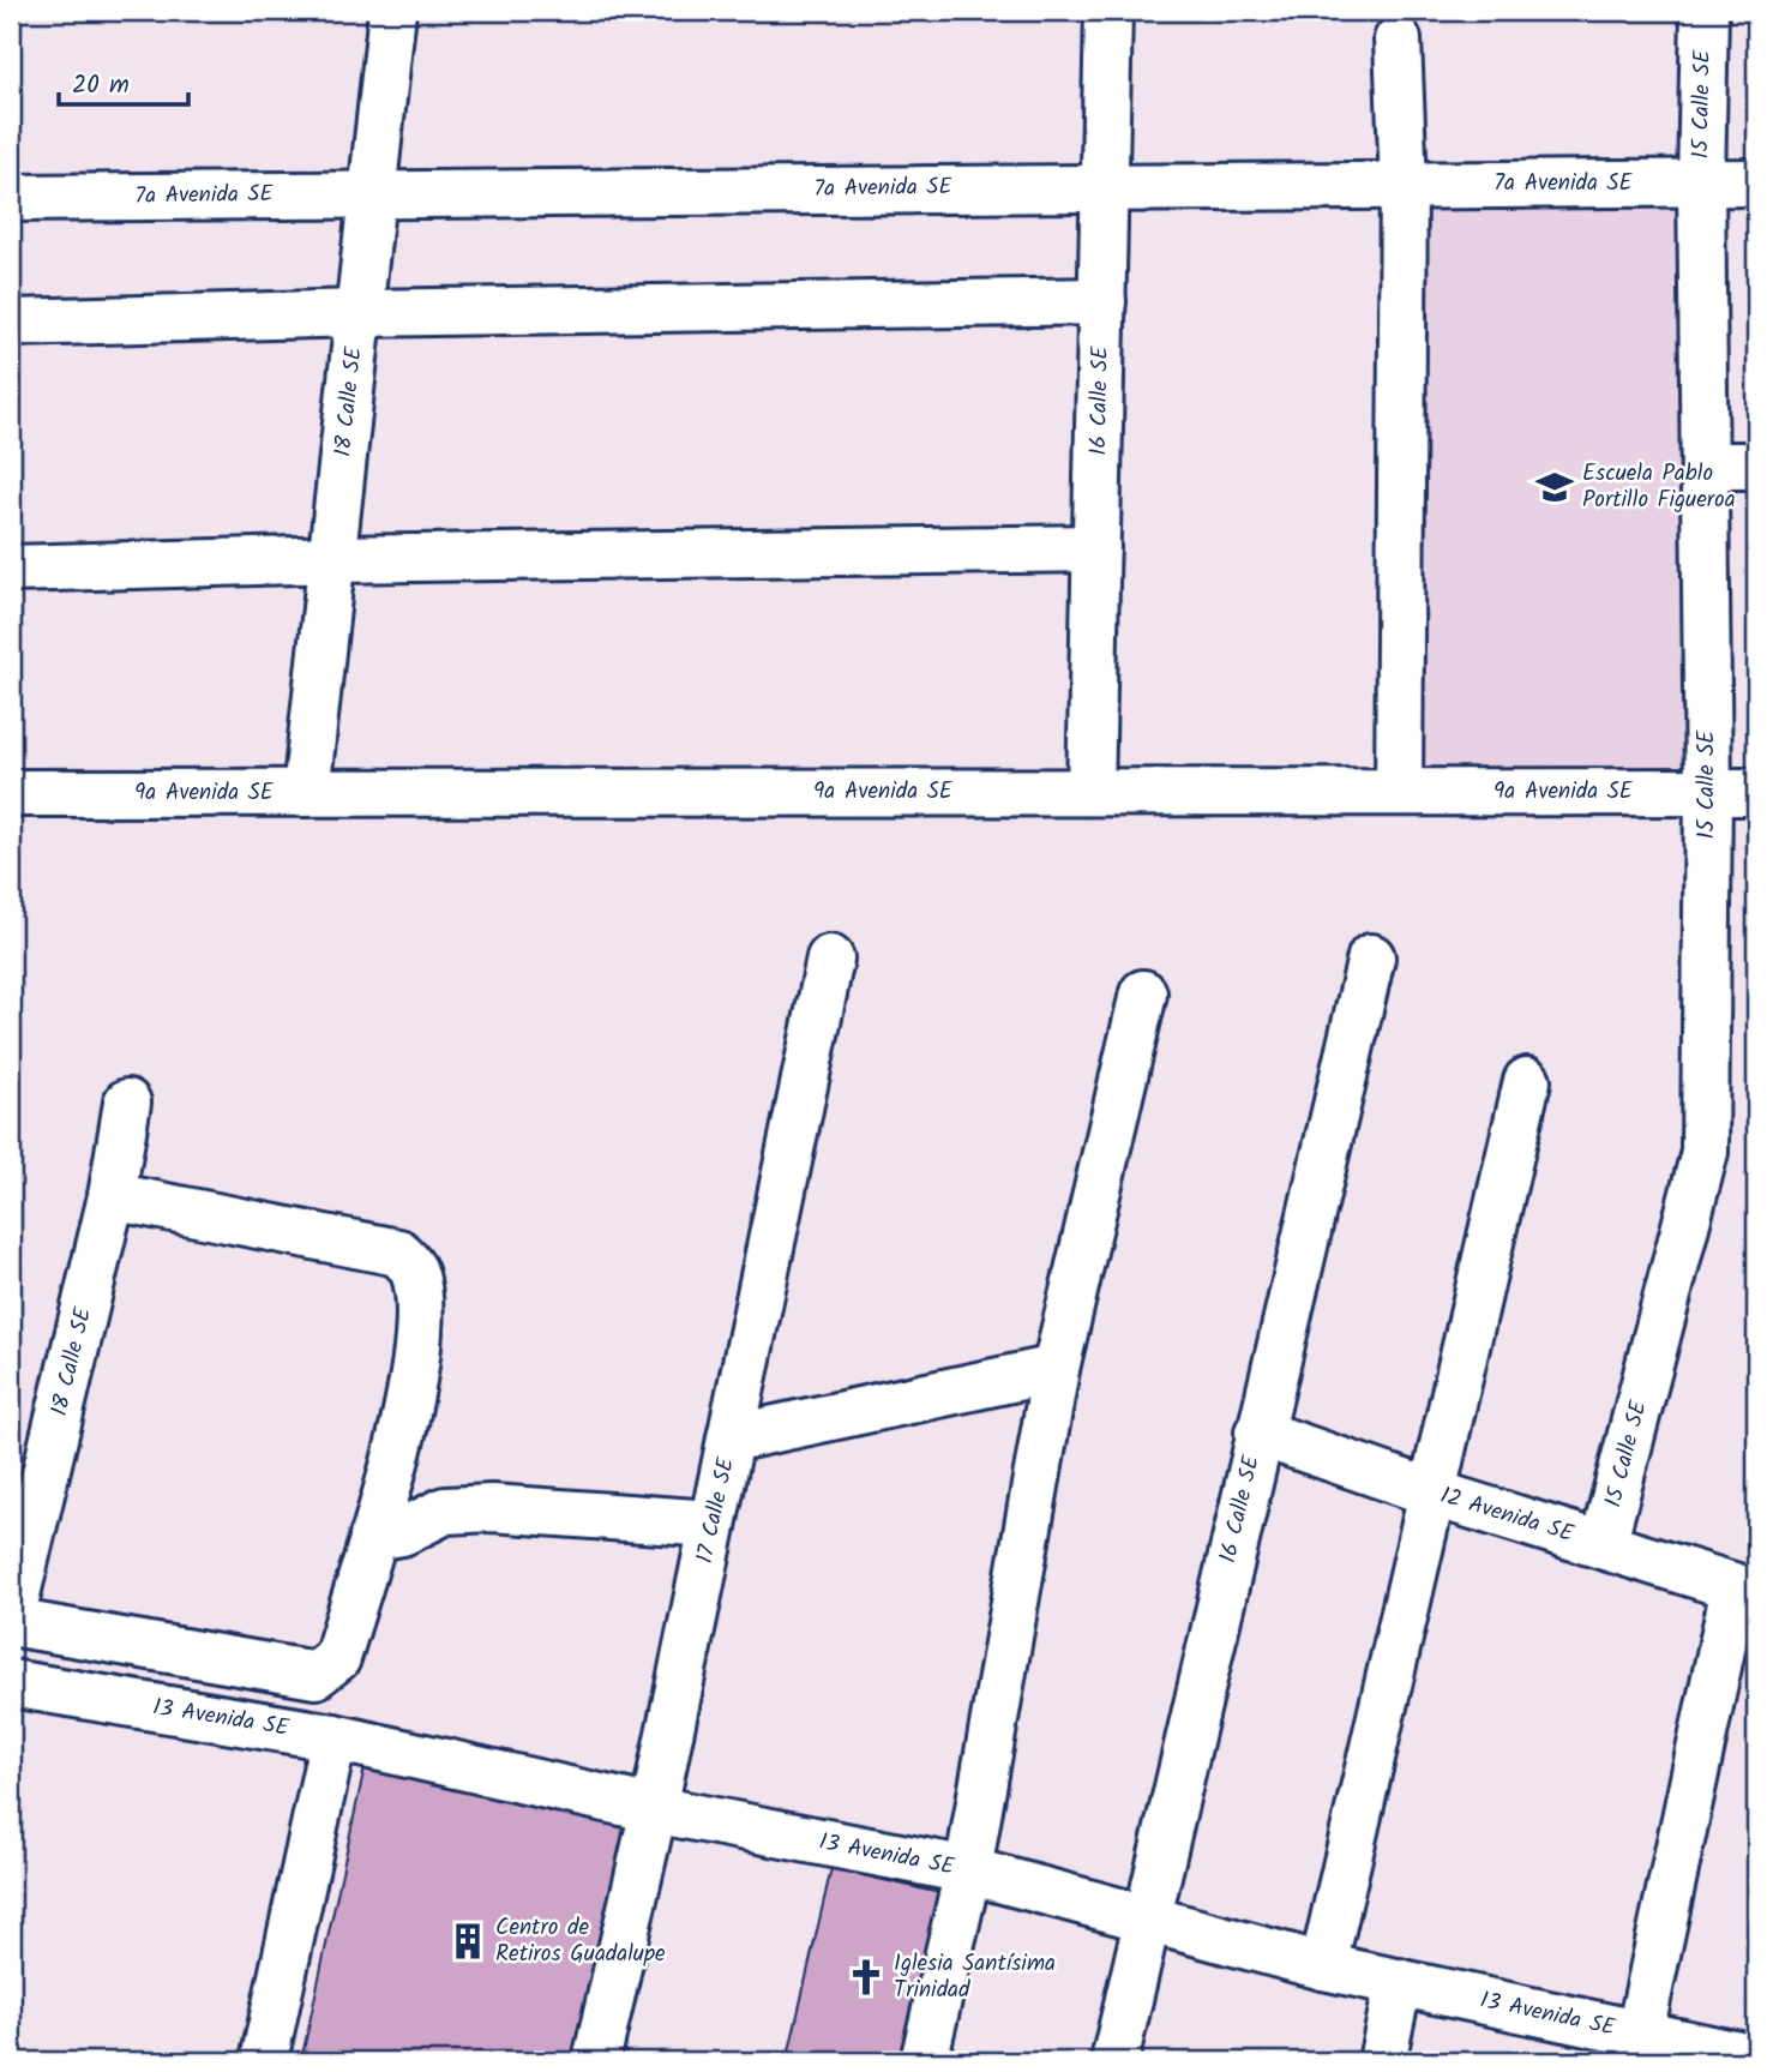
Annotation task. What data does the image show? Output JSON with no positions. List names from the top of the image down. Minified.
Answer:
{"streets":{"street":["15 Calle SE","7a Avenida SE","16 Calle SE","18 Calle SE","9a Avenida SE","17 Calle SE","12 Avenida SE","13 Avenida SE"]},"crossings":[["15 Calle SE","7a Avenida SE"],["15 Calle SE","9a Avenida SE"],["15 Calle SE","12 Avenida SE"],["7a Avenida SE","16 Calle SE"],["7a Avenida SE","18 Calle SE"],["16 Calle SE","9a Avenida SE"],["16 Calle SE","12 Avenida SE"],["16 Calle SE","13 Avenida SE"],["18 Calle SE","9a Avenida SE"],["17 Calle SE","13 Avenida SE"]],"places":{"school or university":["Escuela Pablo Portillo Figueroa"],"building":["Centro de Retiros Guadalupe"],"church":["Iglesia Santísima Trinidad"]},"scale_bar":"20 m"}
